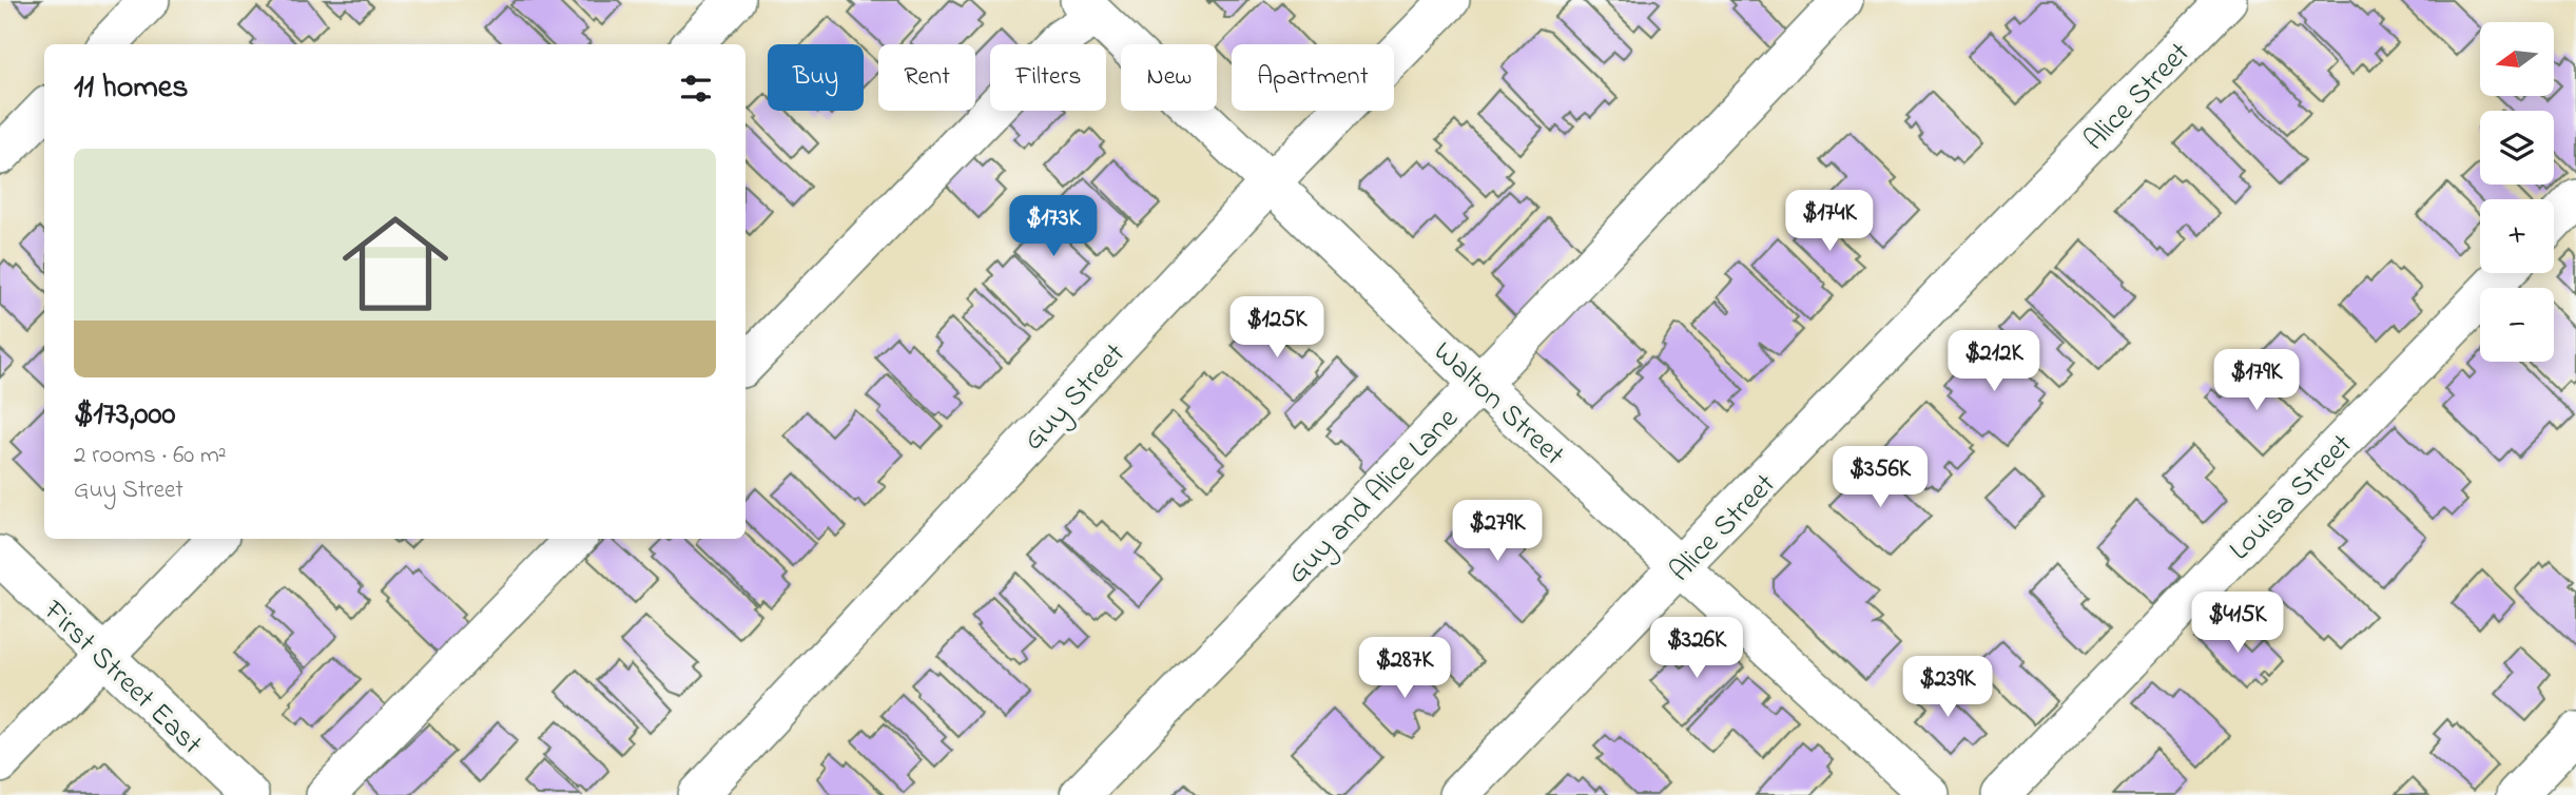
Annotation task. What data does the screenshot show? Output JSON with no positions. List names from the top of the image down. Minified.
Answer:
{"streets":{"street":["Alice Street","Guy Street","Walton Street","Guy and Alice Lane","Louisa Street","First Street East"]},"crossings":[["Alice Street","Walton Street"],["Guy Street","Walton Street"],["Walton Street","Guy and Alice Lane"]],"north":"left","page":{"map_buttons":["+","−"],"chip":["Buy","Rent","Filters","New","Apartment"],"heading":"11 homes","list":[{"name":"$173,000","note":"2 rooms · 60 m² · Guy Street"}],"price":["$174K","$173K","$125K","$212K","$179K","$356K","$279K","$415K","$326K","$287K","$239K"]}}
